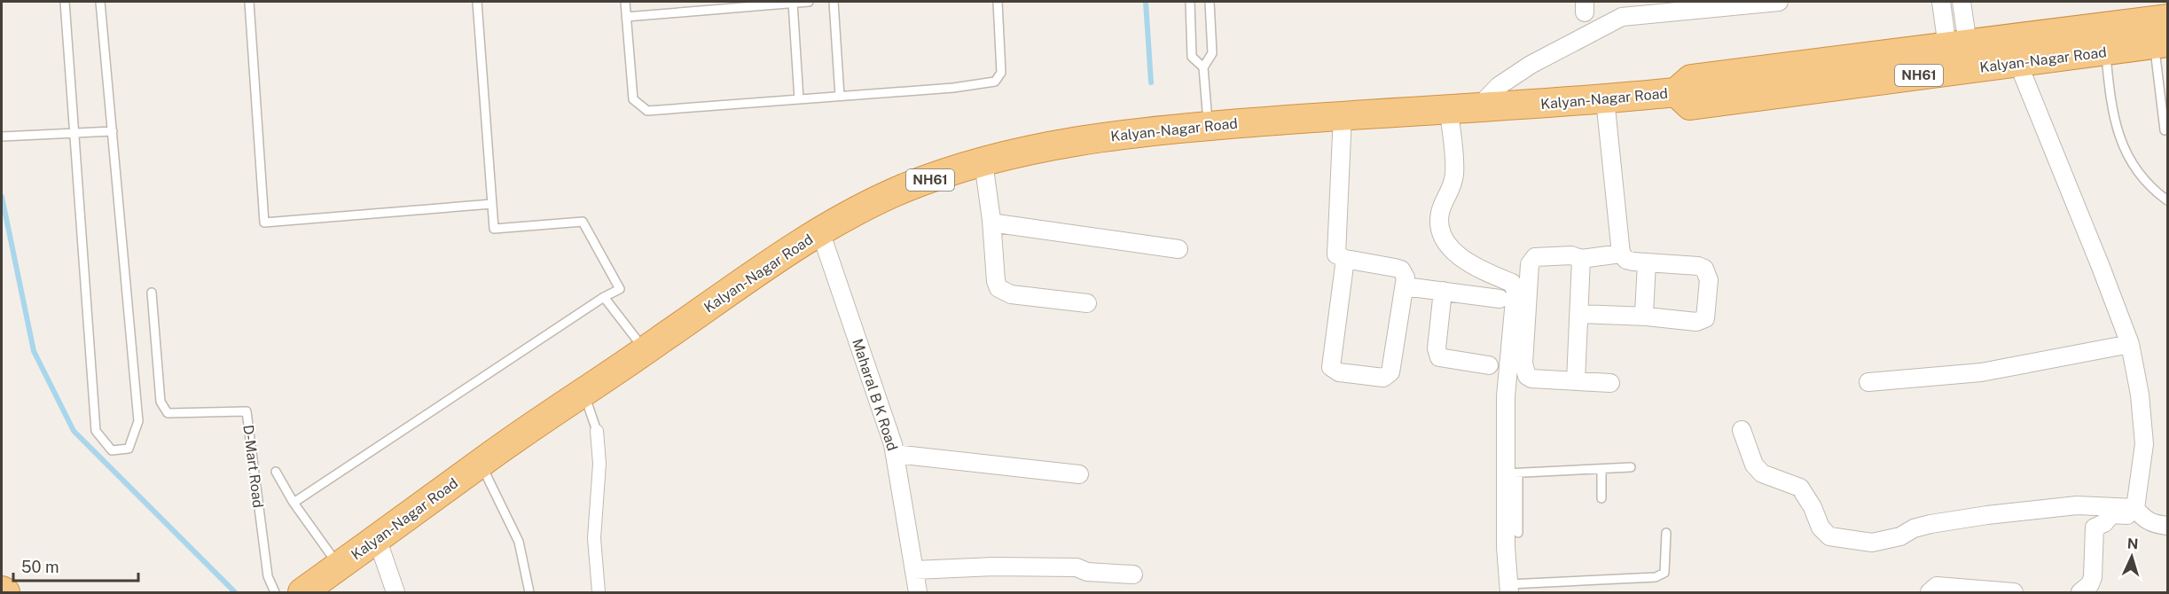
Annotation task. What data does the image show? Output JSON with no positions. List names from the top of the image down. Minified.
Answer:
{"streets":{"highway":["Kalyan-Nagar Road","NH61"],"street":["Maharal B K Road"],"lane":["D-Mart Road"]},"crossings":[["Kalyan-Nagar Road","Maharal B K Road"]],"scale_bar":"50 m","north":"top"}
